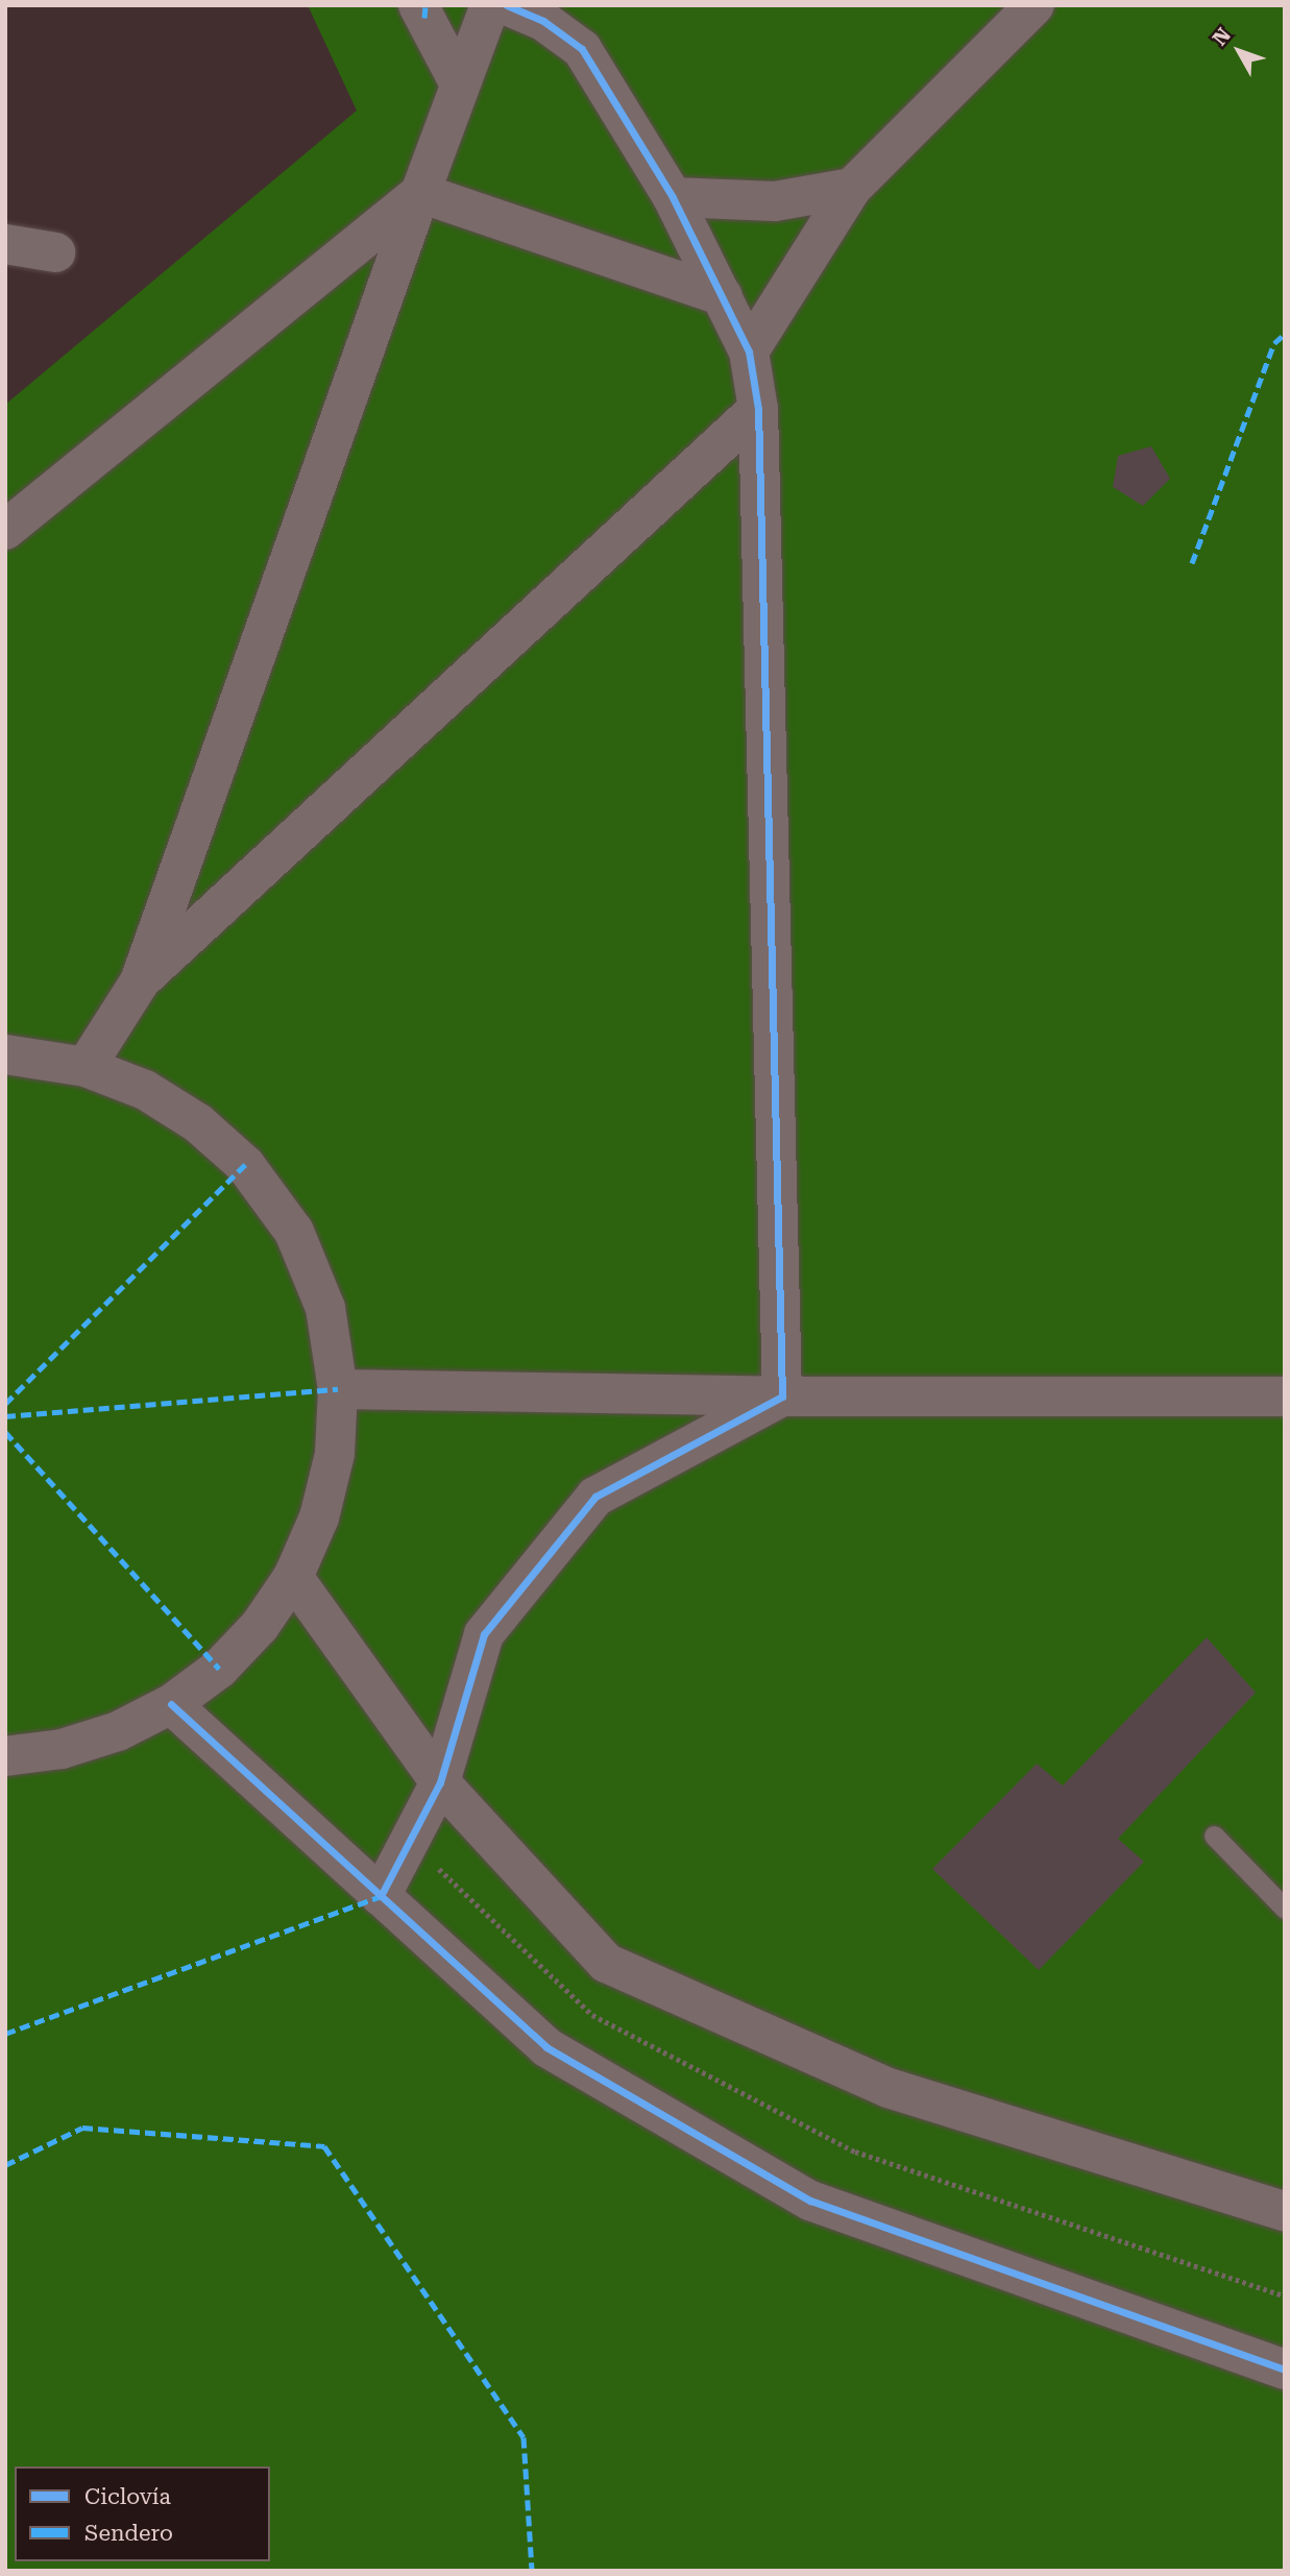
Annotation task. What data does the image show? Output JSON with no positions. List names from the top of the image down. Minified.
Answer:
{"legend":["Ciclovía","Sendero"],"north":"top left"}
